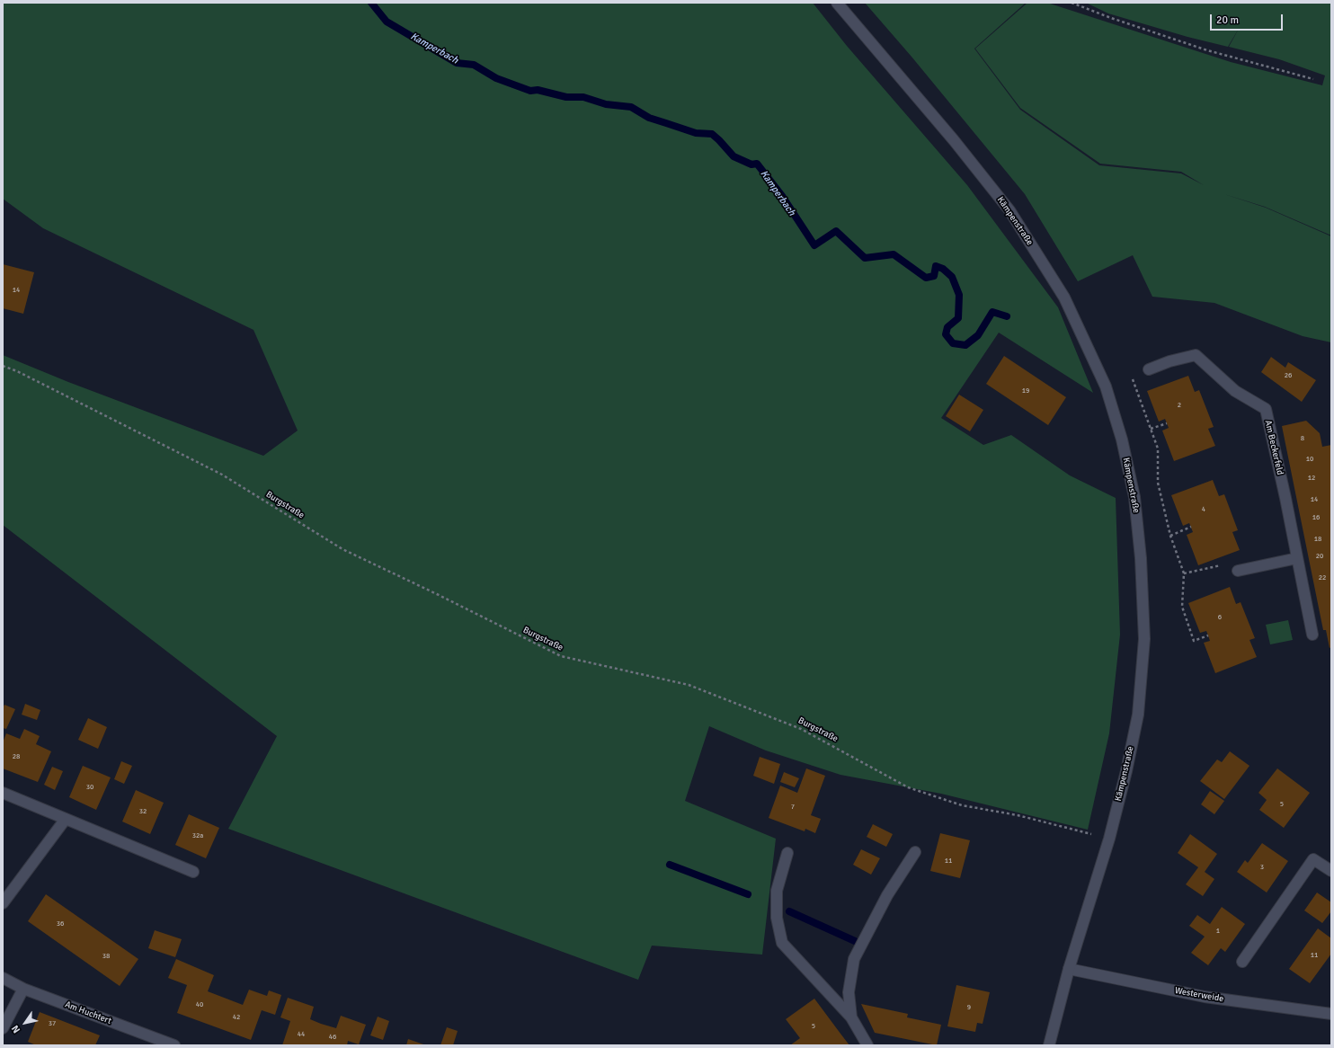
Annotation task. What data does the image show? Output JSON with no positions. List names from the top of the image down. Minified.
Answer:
{"streets":{"street":["Kämpenstraße","Am Beckerfeld","Westerweide","Am Huchtert"],"path":["Burgstraße"]},"crossings":[["Kämpenstraße","Burgstraße"],["Kämpenstraße","Westerweide"]],"water":["Kamperbach"],"house_numbers":["14","26","19","2","8","10","12","14","4","16","18","20","22","6","28","30","5","7","32","32a","11","3","36","1","11","38","40","9","42","37","5","44","46"],"scale_bar":"20 m","north":"bottom left"}
